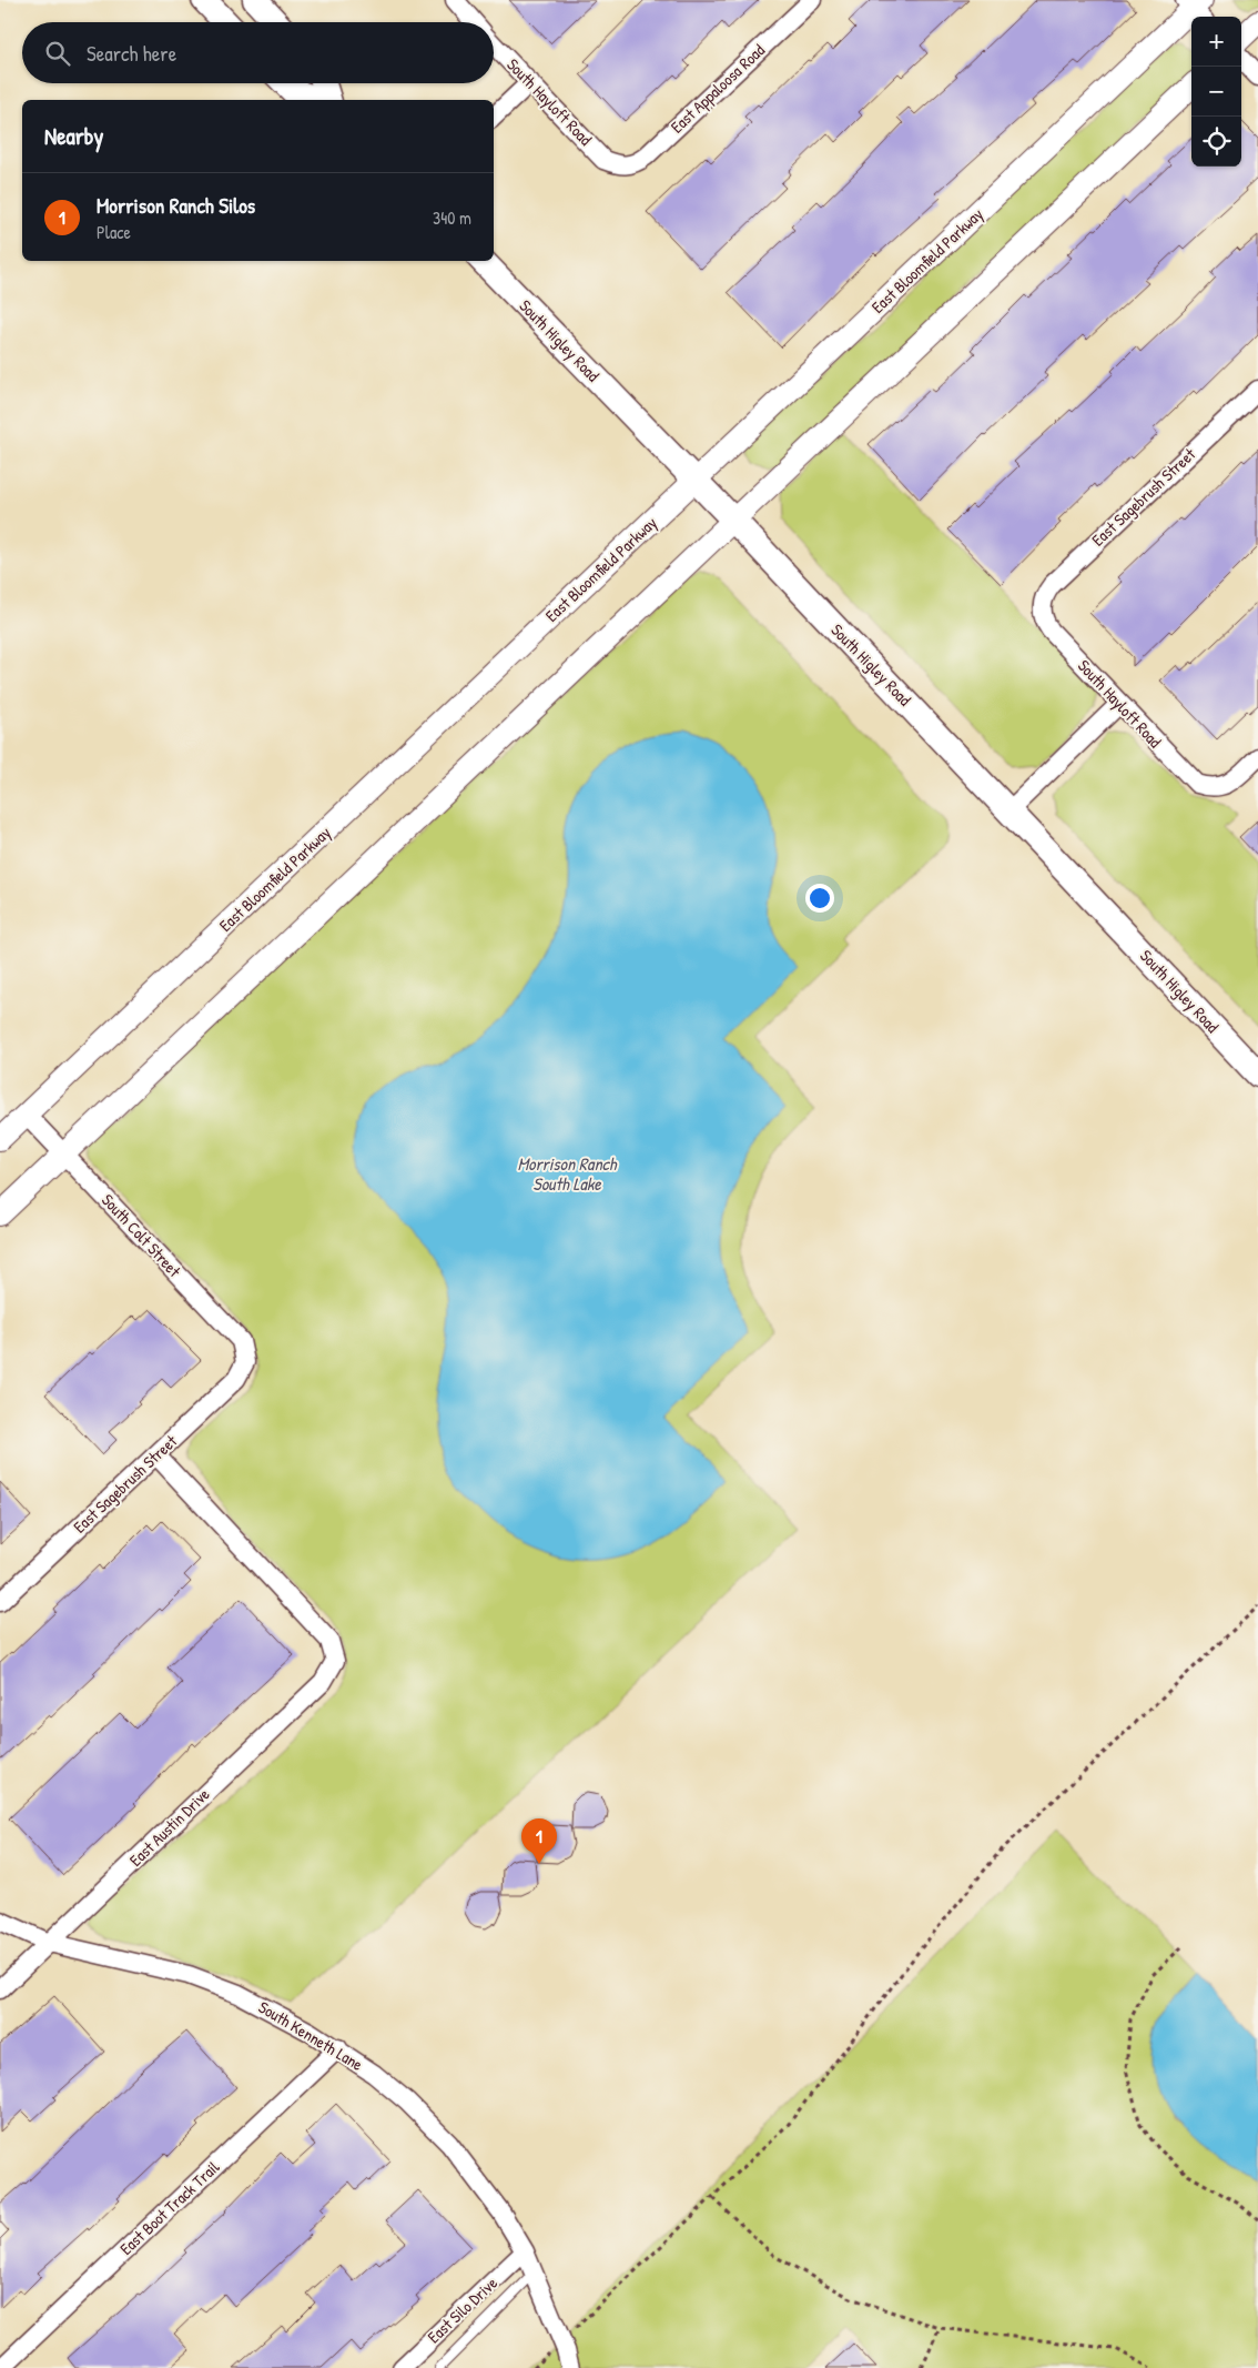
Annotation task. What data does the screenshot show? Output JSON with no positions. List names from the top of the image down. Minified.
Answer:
{"streets":{"main road":["South Higley Road"],"street":["East Appaloosa Road","South Hayloft Road","East Bloomfield Parkway","East Sagebrush Street","South Colt Street","East Austin Drive","South Kenneth Lane","East Boot Track Trail","East Silo Drive"]},"crossings":[["East Appaloosa Road","South Hayloft Road"],["South Hayloft Road","East Sagebrush Street"],["East Bloomfield Parkway","South Higley Road"],["East Bloomfield Parkway","South Colt Street"],["East Sagebrush Street","South Colt Street"],["East Sagebrush Street","East Austin Drive"],["East Austin Drive","South Kenneth Lane"],["South Kenneth Lane","East Boot Track Trail"],["South Kenneth Lane","East Silo Drive"]],"water":["Morrison Ranch South Lake"],"page":{"map_buttons":["+","−"],"search":"Search here","heading":"Nearby","list":[{"mark":"1","name":"Morrison Ranch Silos","note":"Place","value":"340 m"}],"pins":"1"}}
